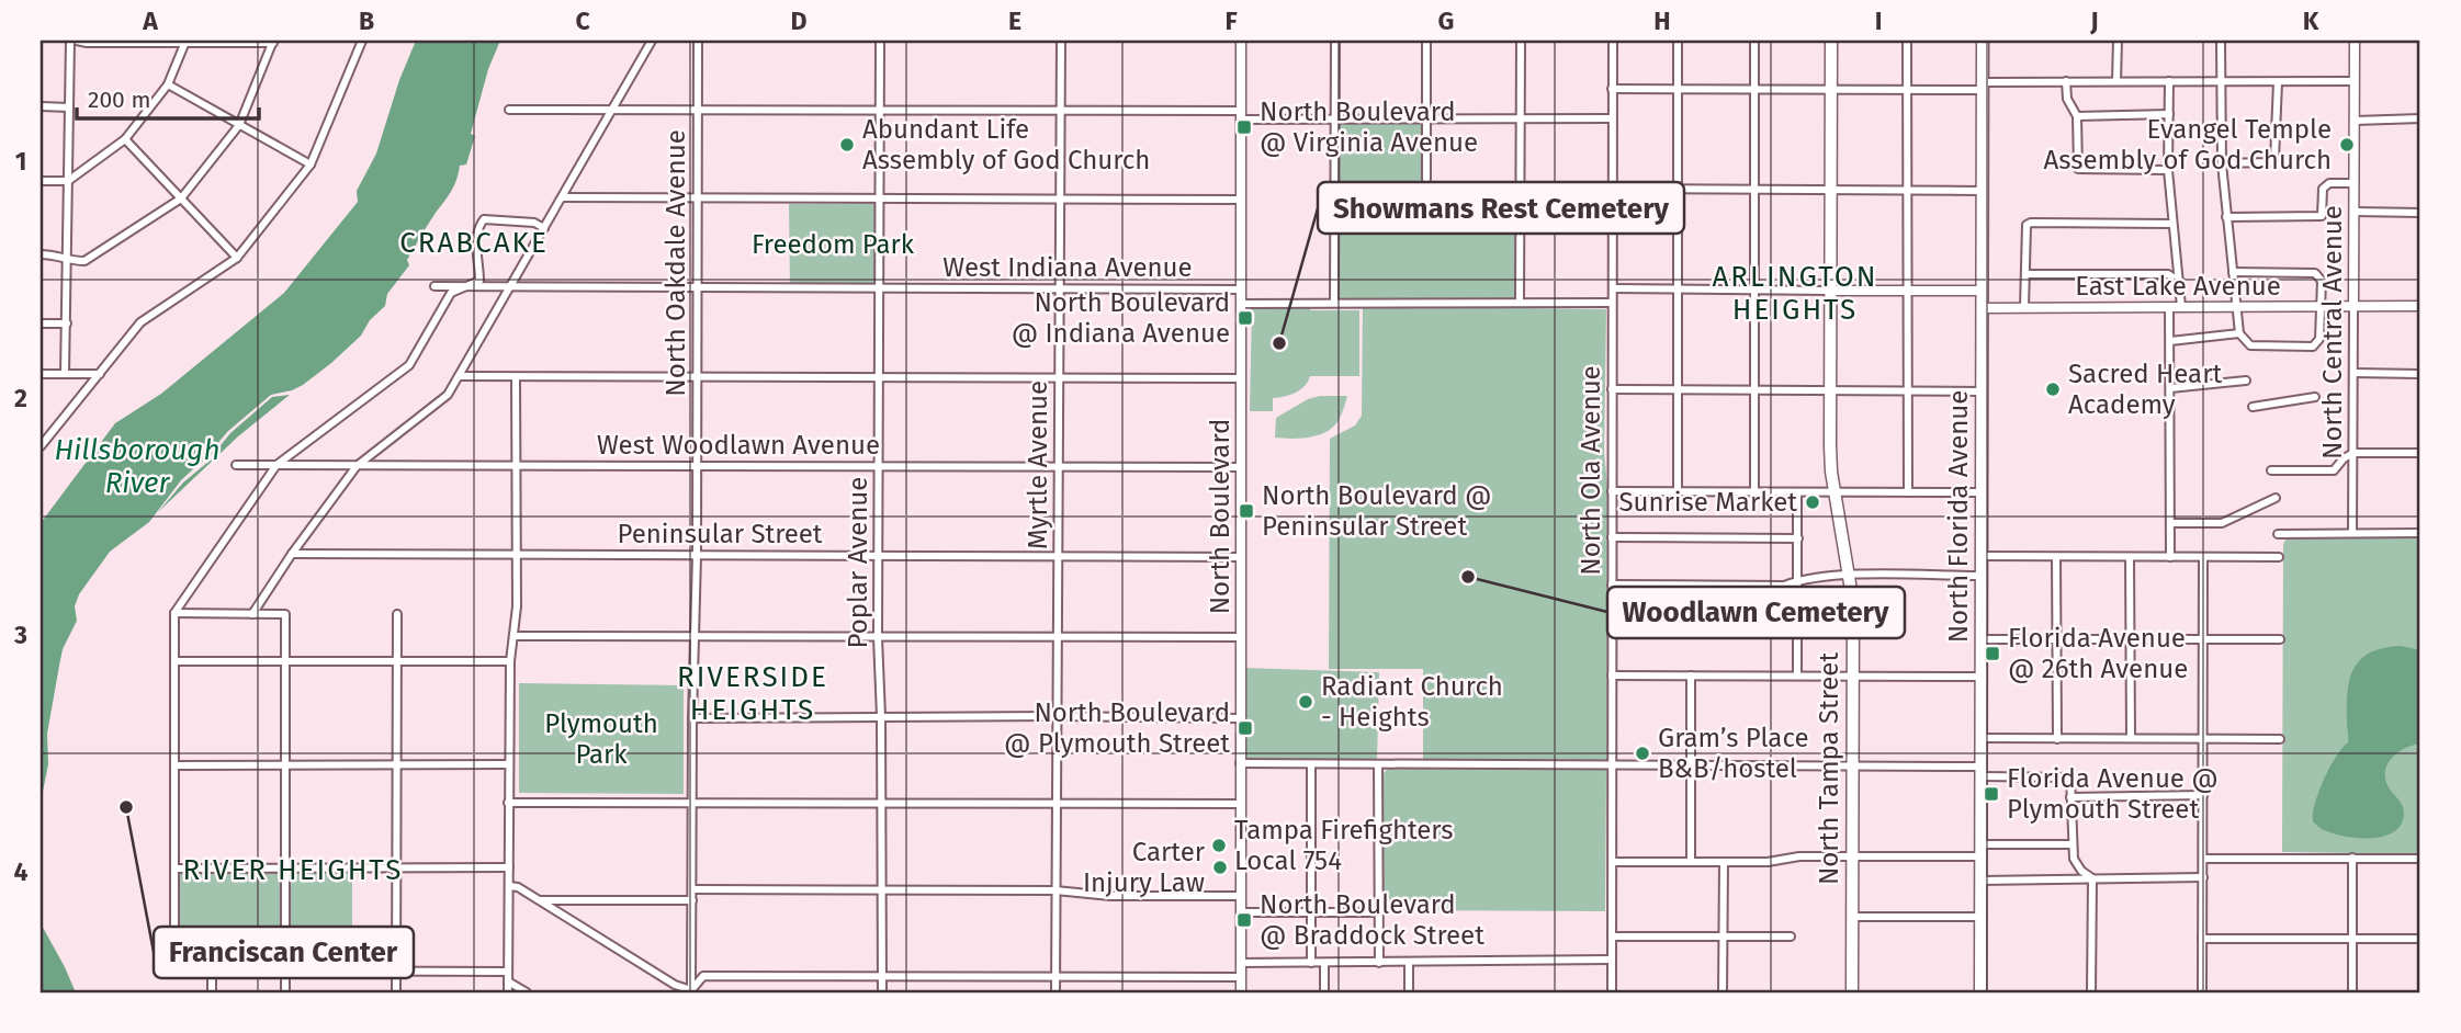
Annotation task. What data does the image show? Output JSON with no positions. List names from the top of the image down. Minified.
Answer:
{"streets":{"main road":["North Florida Avenue","North Tampa Street"],"street":["North Oakdale Avenue","West Indiana Avenue","East Lake Avenue","North Central Avenue","West Woodlawn Avenue","Myrtle Avenue","North Ola Avenue","North Boulevard","Peninsular Street","Poplar Avenue"]},"crossings":[["North Oakdale Avenue","West Indiana Avenue"],["North Oakdale Avenue","West Woodlawn Avenue"],["North Oakdale Avenue","Peninsular Street"],["West Indiana Avenue","Myrtle Avenue"],["West Indiana Avenue","North Boulevard"],["West Indiana Avenue","Poplar Avenue"],["East Lake Avenue","North Central Avenue"],["East Lake Avenue","North Florida Avenue"],["West Woodlawn Avenue","Myrtle Avenue"],["West Woodlawn Avenue","North Boulevard"],["West Woodlawn Avenue","Poplar Avenue"],["Myrtle Avenue","Peninsular Street"],["North Boulevard","Peninsular Street"],["Peninsular Street","Poplar Avenue"]],"districts":["CRABCAKE","ARLINGTON HEIGHTS","RIVERSIDE HEIGHTS","RIVER HEIGHTS"],"water":["Hillsborough River"],"parks":["Freedom Park","Plymouth Park"],"places":{"transit":["North Boulevard @ Virginia Avenue","North Boulevard @ Indiana Avenue","North Boulevard @ Peninsular Street","Florida Avenue @ 26th Avenue","North Boulevard @ Plymouth Street","Florida Avenue @ Plymouth Street","North Boulevard @ Braddock Street"],"other":["Abundant Life Assembly of God Church","Evangel Temple Assembly of God Church","Showmans Rest Cemetery","Sacred Heart Academy","Sunrise Market","Woodlawn Cemetery","Radiant Church - Heights","Gram’s Place B&B/hostel","Franciscan Center","Tampa Firefighters Local 754","Carter Injury Law"]},"scale_bar":"200 m","grid":{"columns":["A","B","C","D","E","F","G","H","I","J","K"],"rows":["1","2","3","4"]}}
